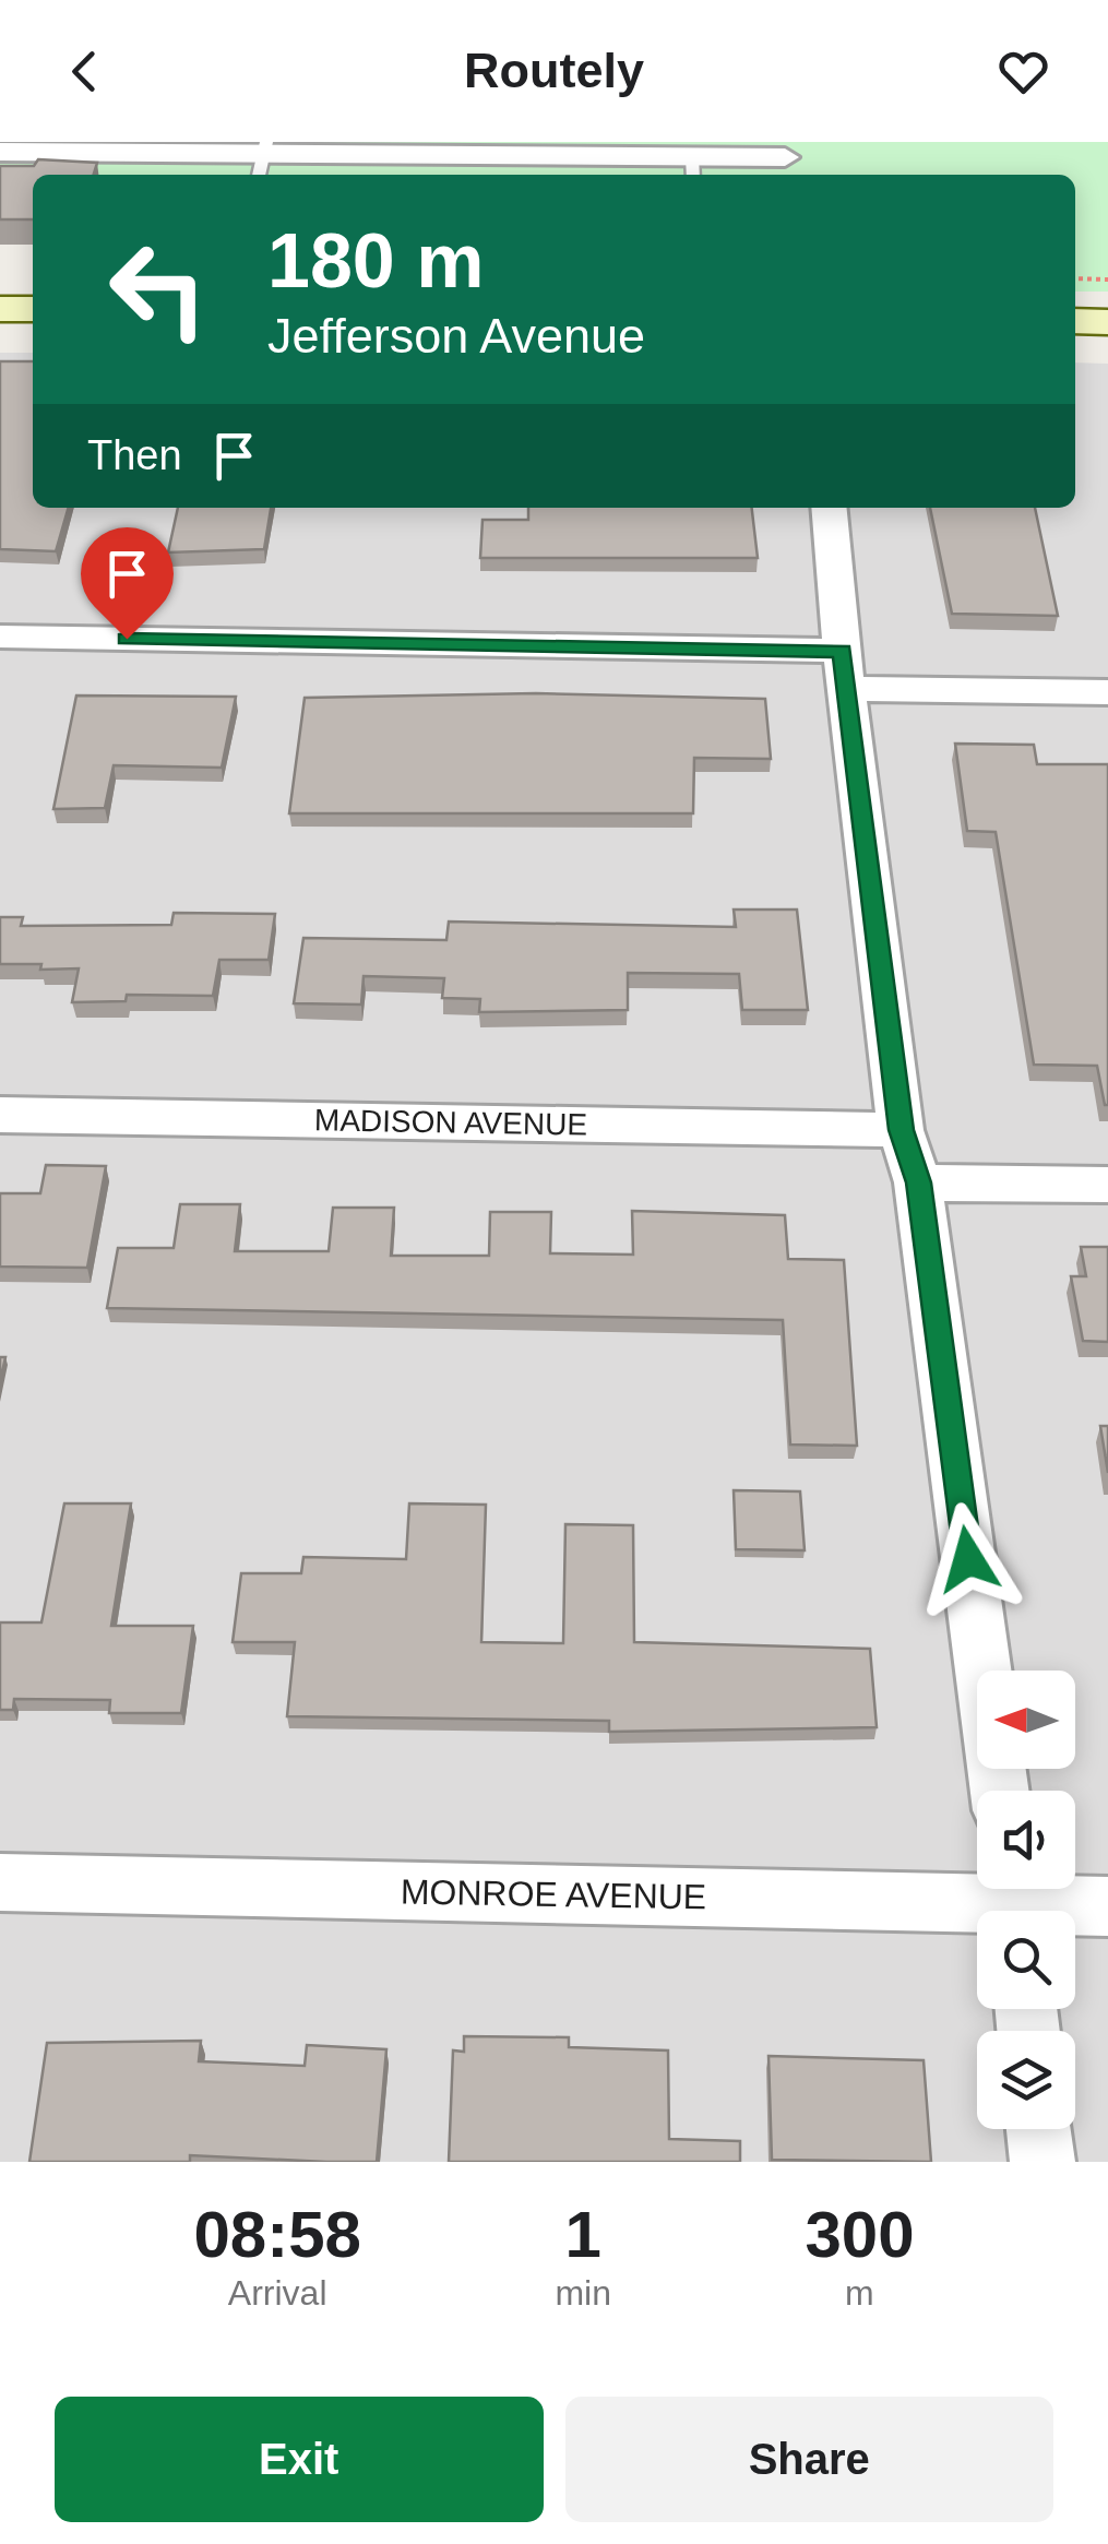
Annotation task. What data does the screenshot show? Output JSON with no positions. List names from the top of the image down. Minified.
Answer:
{"streets":{"street":["MADISON AVENUE","MONROE AVENUE"]},"north":"left","page":{"header":"Routely","turn":["180 m","Jefferson Avenue"],"then":"Then","eta":["08:58","Arrival","1","min","300","m"],"buttons":["Exit","Share"]}}
